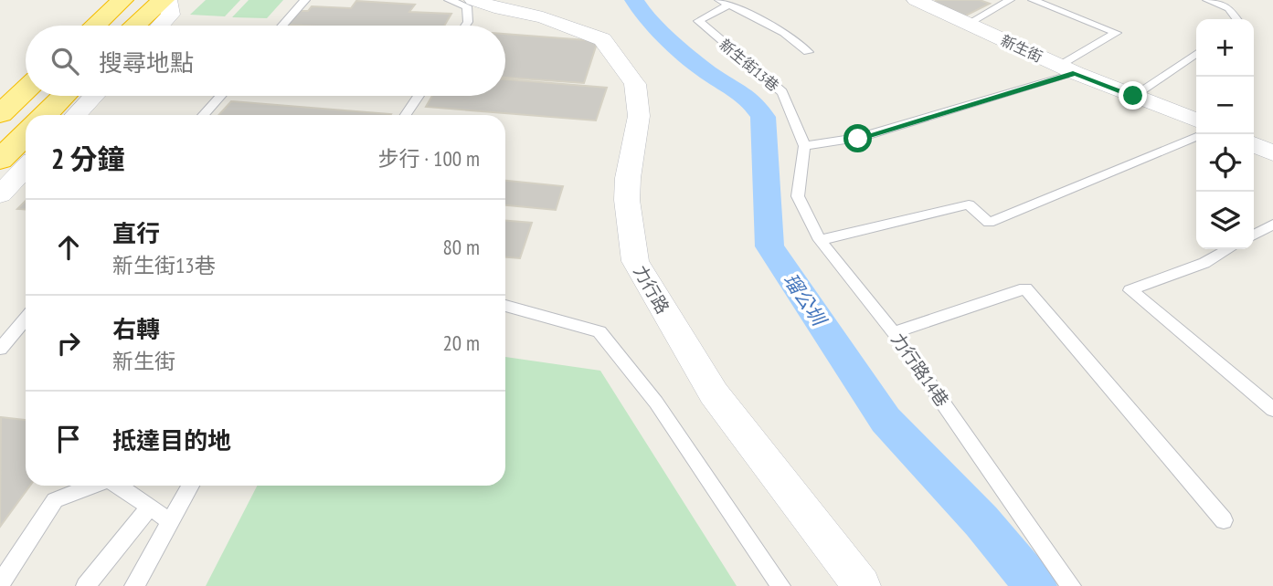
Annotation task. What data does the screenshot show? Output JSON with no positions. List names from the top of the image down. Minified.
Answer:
{"streets":{"street":["新生街","力行路"],"lane":["新生街13巷","力行路14巷"]},"crossings":[["新生街13巷","力行路14巷"]],"water":["瑠公圳"],"page":{"map_buttons":["+","−"],"search":"搜尋地點","heading":["2 分鐘","步行 · 100 m"],"list":[["直行","新生街13巷","80 m"],["右轉","新生街","20 m"],"抵達目的地"]}}
